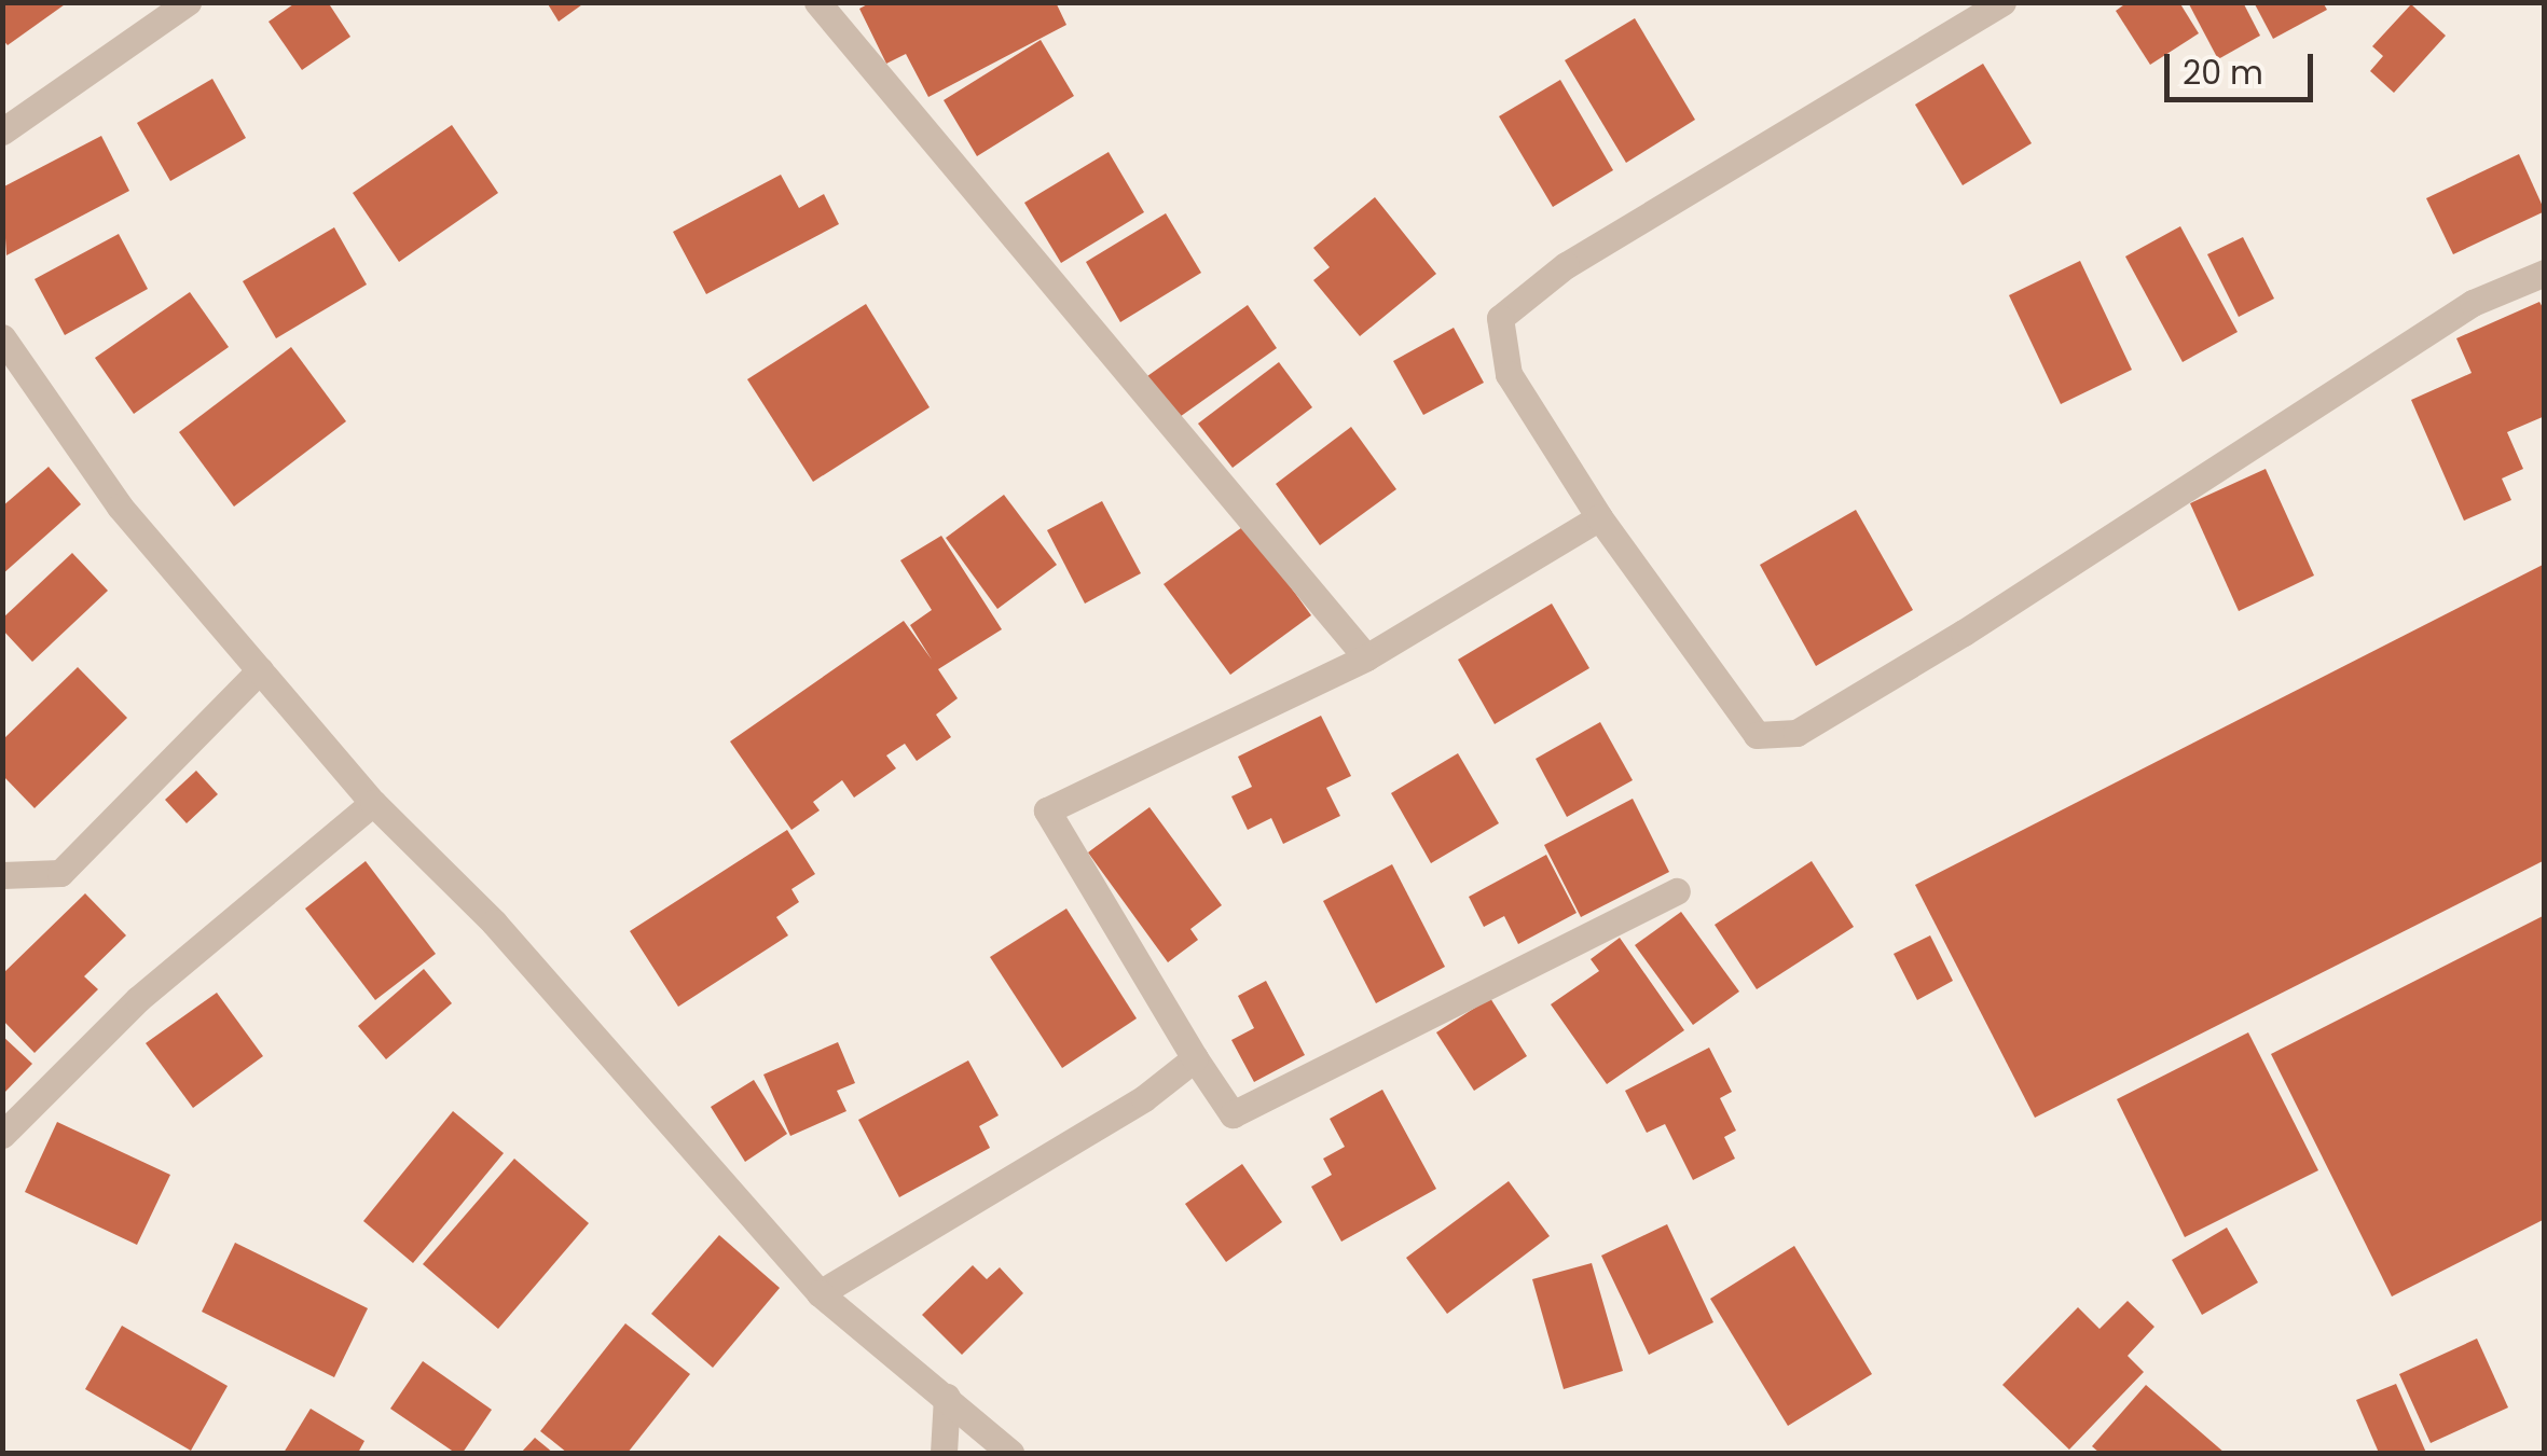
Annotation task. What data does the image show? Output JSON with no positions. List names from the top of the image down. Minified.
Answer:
{"scale_bar":"20 m"}
